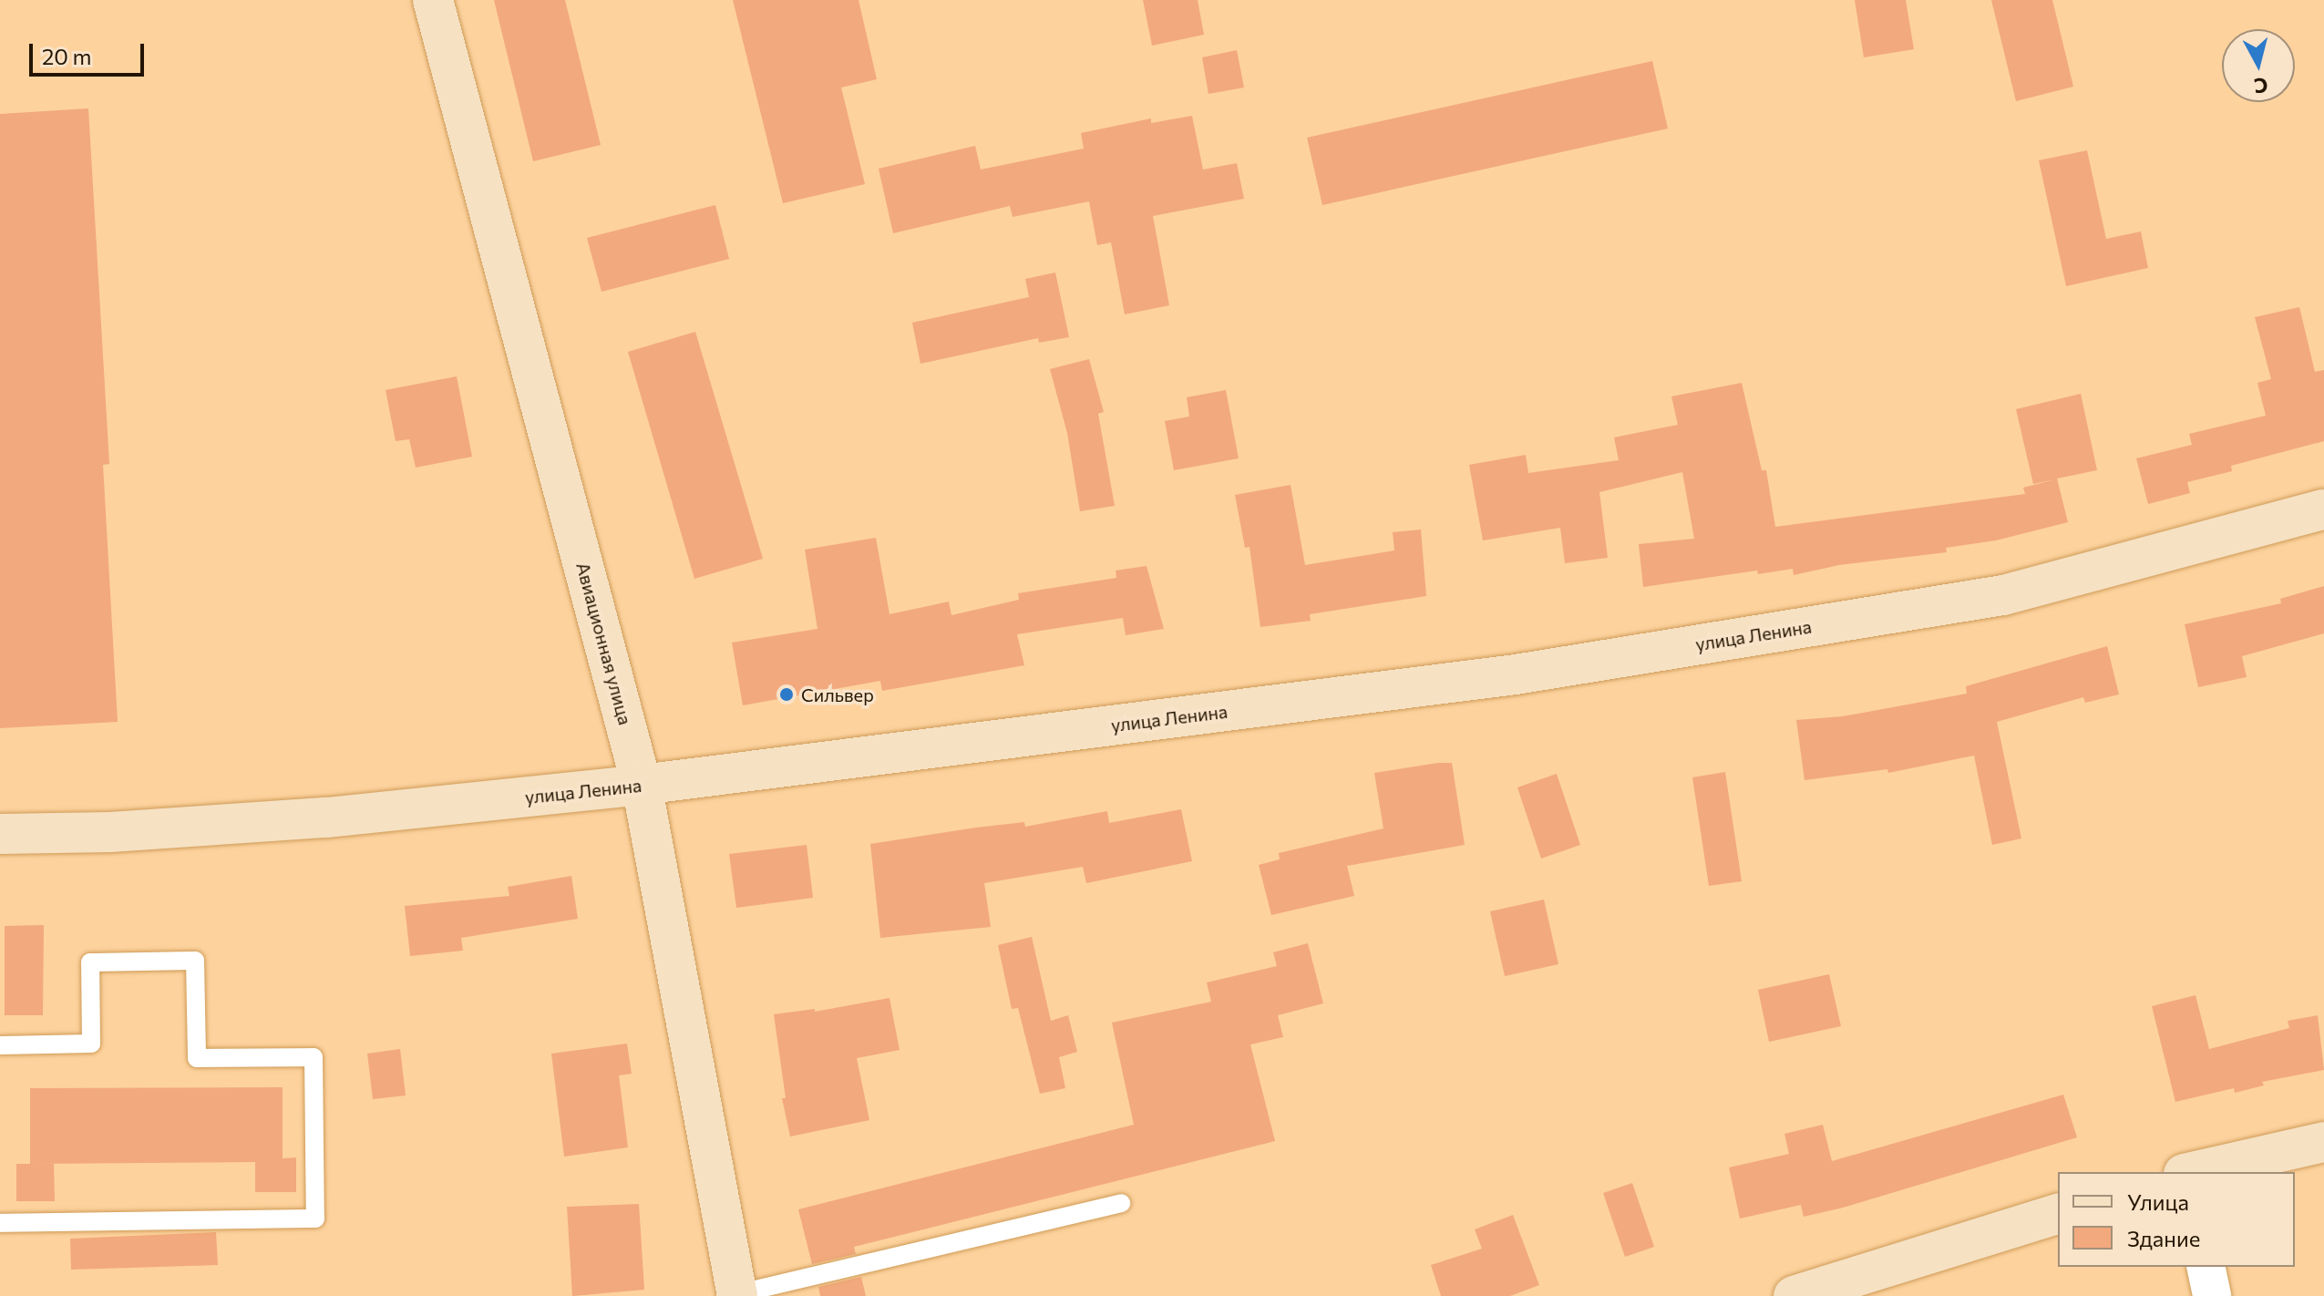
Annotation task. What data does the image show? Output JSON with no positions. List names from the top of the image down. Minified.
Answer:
{"streets":{"main road":["улица Ленина","Авиационная улица"]},"crossings":[["улица Ленина","Авиационная улица"]],"places":["Сильвер"],"legend":["Улица","Здание"],"scale_bar":"20 m","north":"bottom"}
